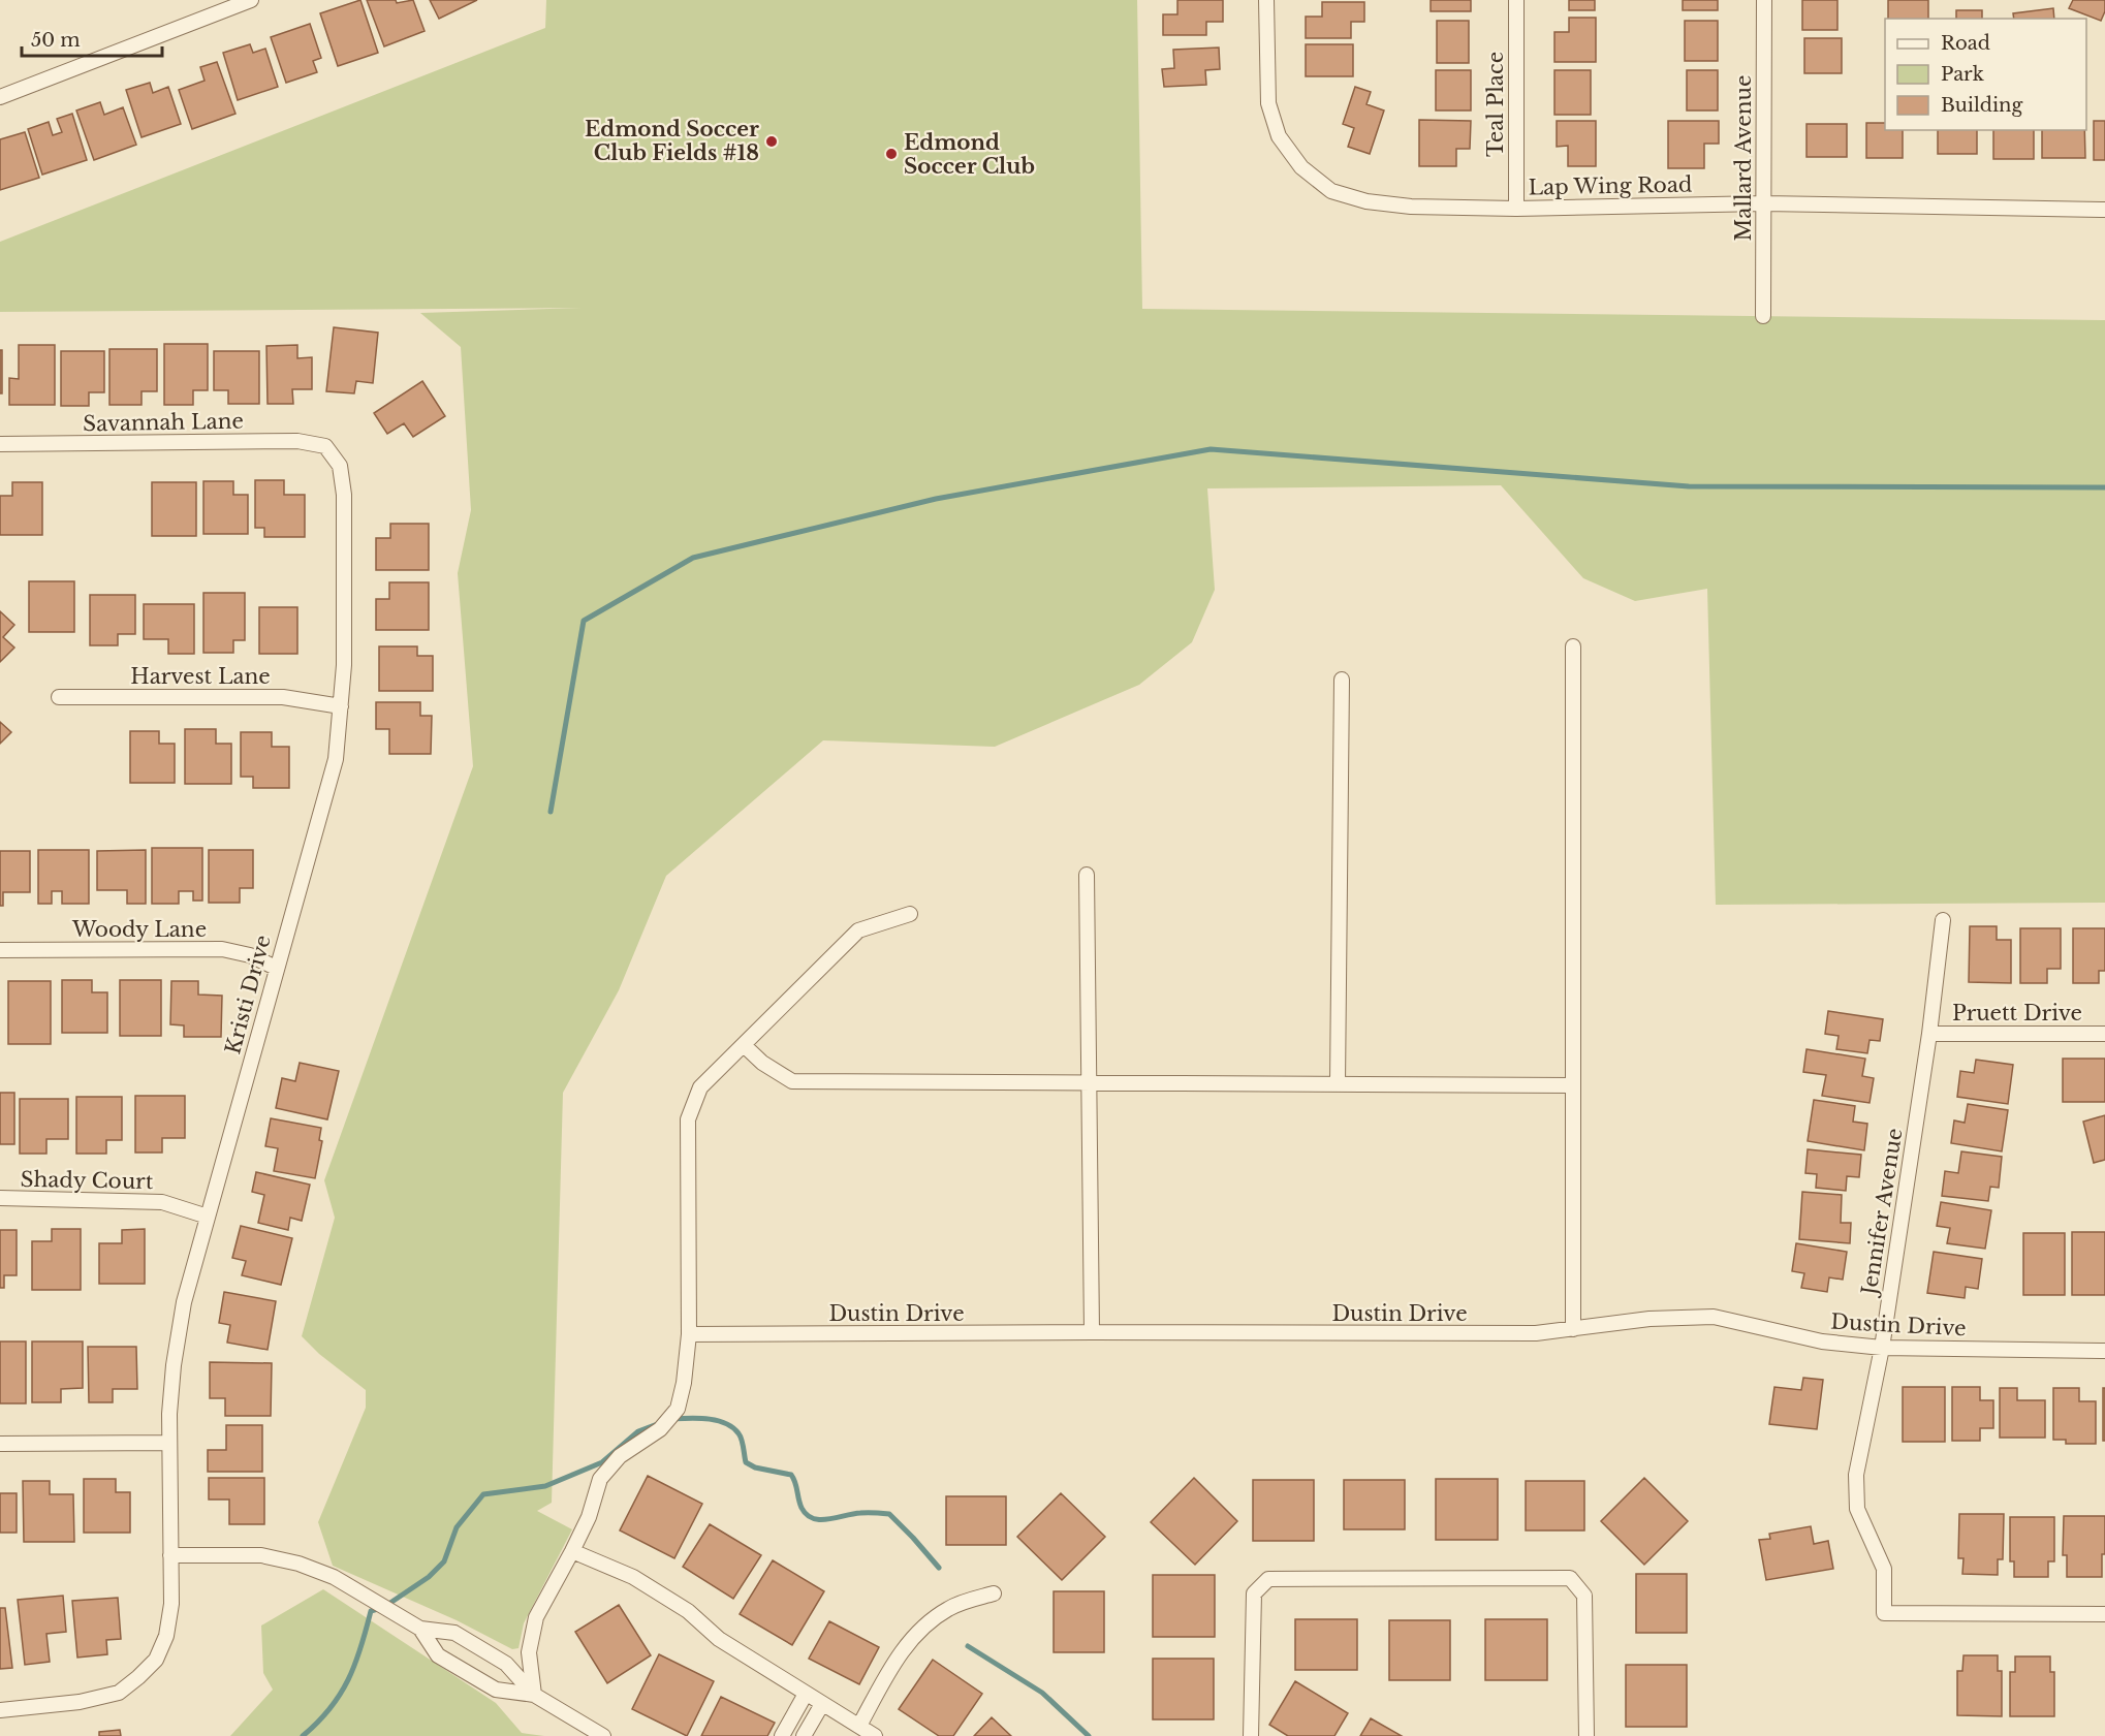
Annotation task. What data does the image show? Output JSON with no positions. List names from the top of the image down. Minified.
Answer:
{"streets":{"street":["Teal Place","Mallard Avenue","Lap Wing Road","Savannah Lane","Harvest Lane","Woody Lane","Kristi Drive","Pruett Drive","Shady Court","Jennifer Avenue","Dustin Drive"]},"crossings":[["Teal Place","Lap Wing Road"],["Mallard Avenue","Lap Wing Road"],["Savannah Lane","Kristi Drive"],["Harvest Lane","Kristi Drive"],["Woody Lane","Kristi Drive"],["Kristi Drive","Shady Court"],["Pruett Drive","Jennifer Avenue"],["Jennifer Avenue","Dustin Drive"]],"places":["Edmond Soccer Club Fields #18","Edmond Soccer Club"],"legend":["Road","Park","Building"],"scale_bar":"50 m"}
